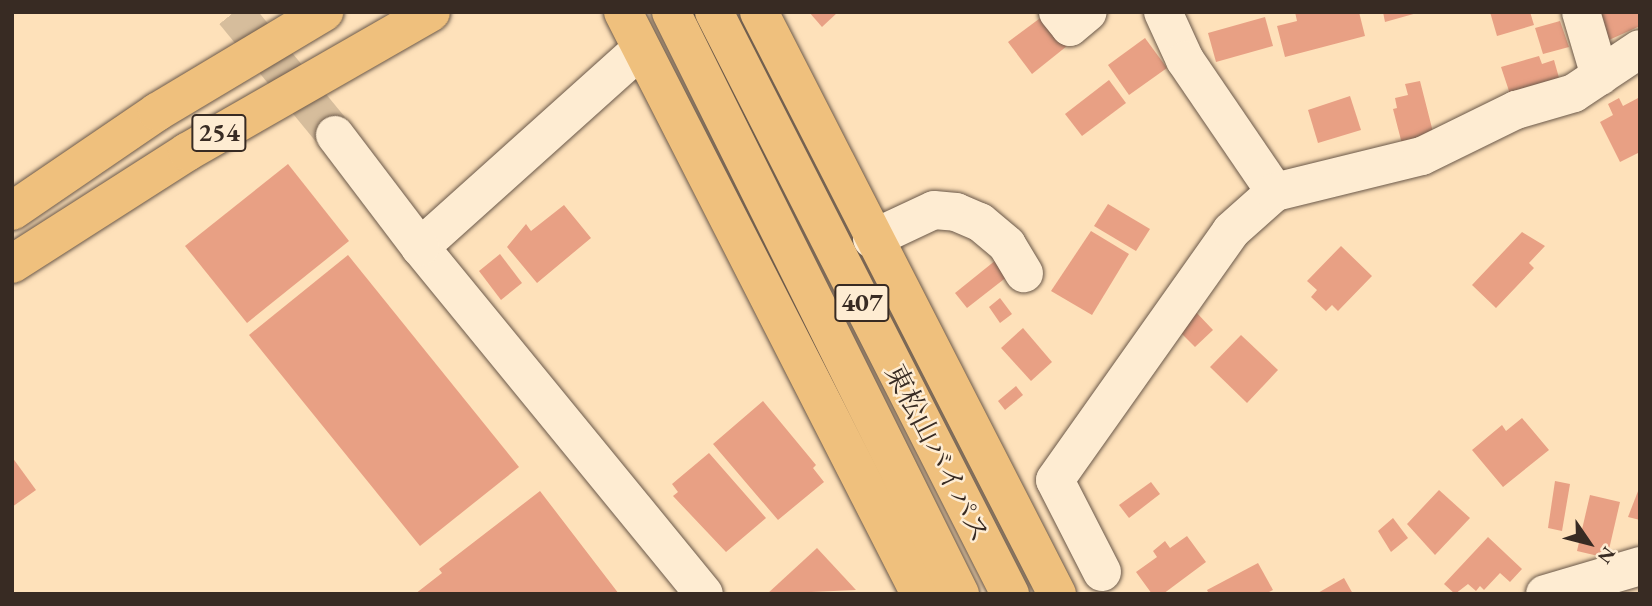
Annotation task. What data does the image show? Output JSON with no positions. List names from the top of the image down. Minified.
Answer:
{"streets":{"highway":["254","407","東松山バイパス"]},"north":"bottom right"}
